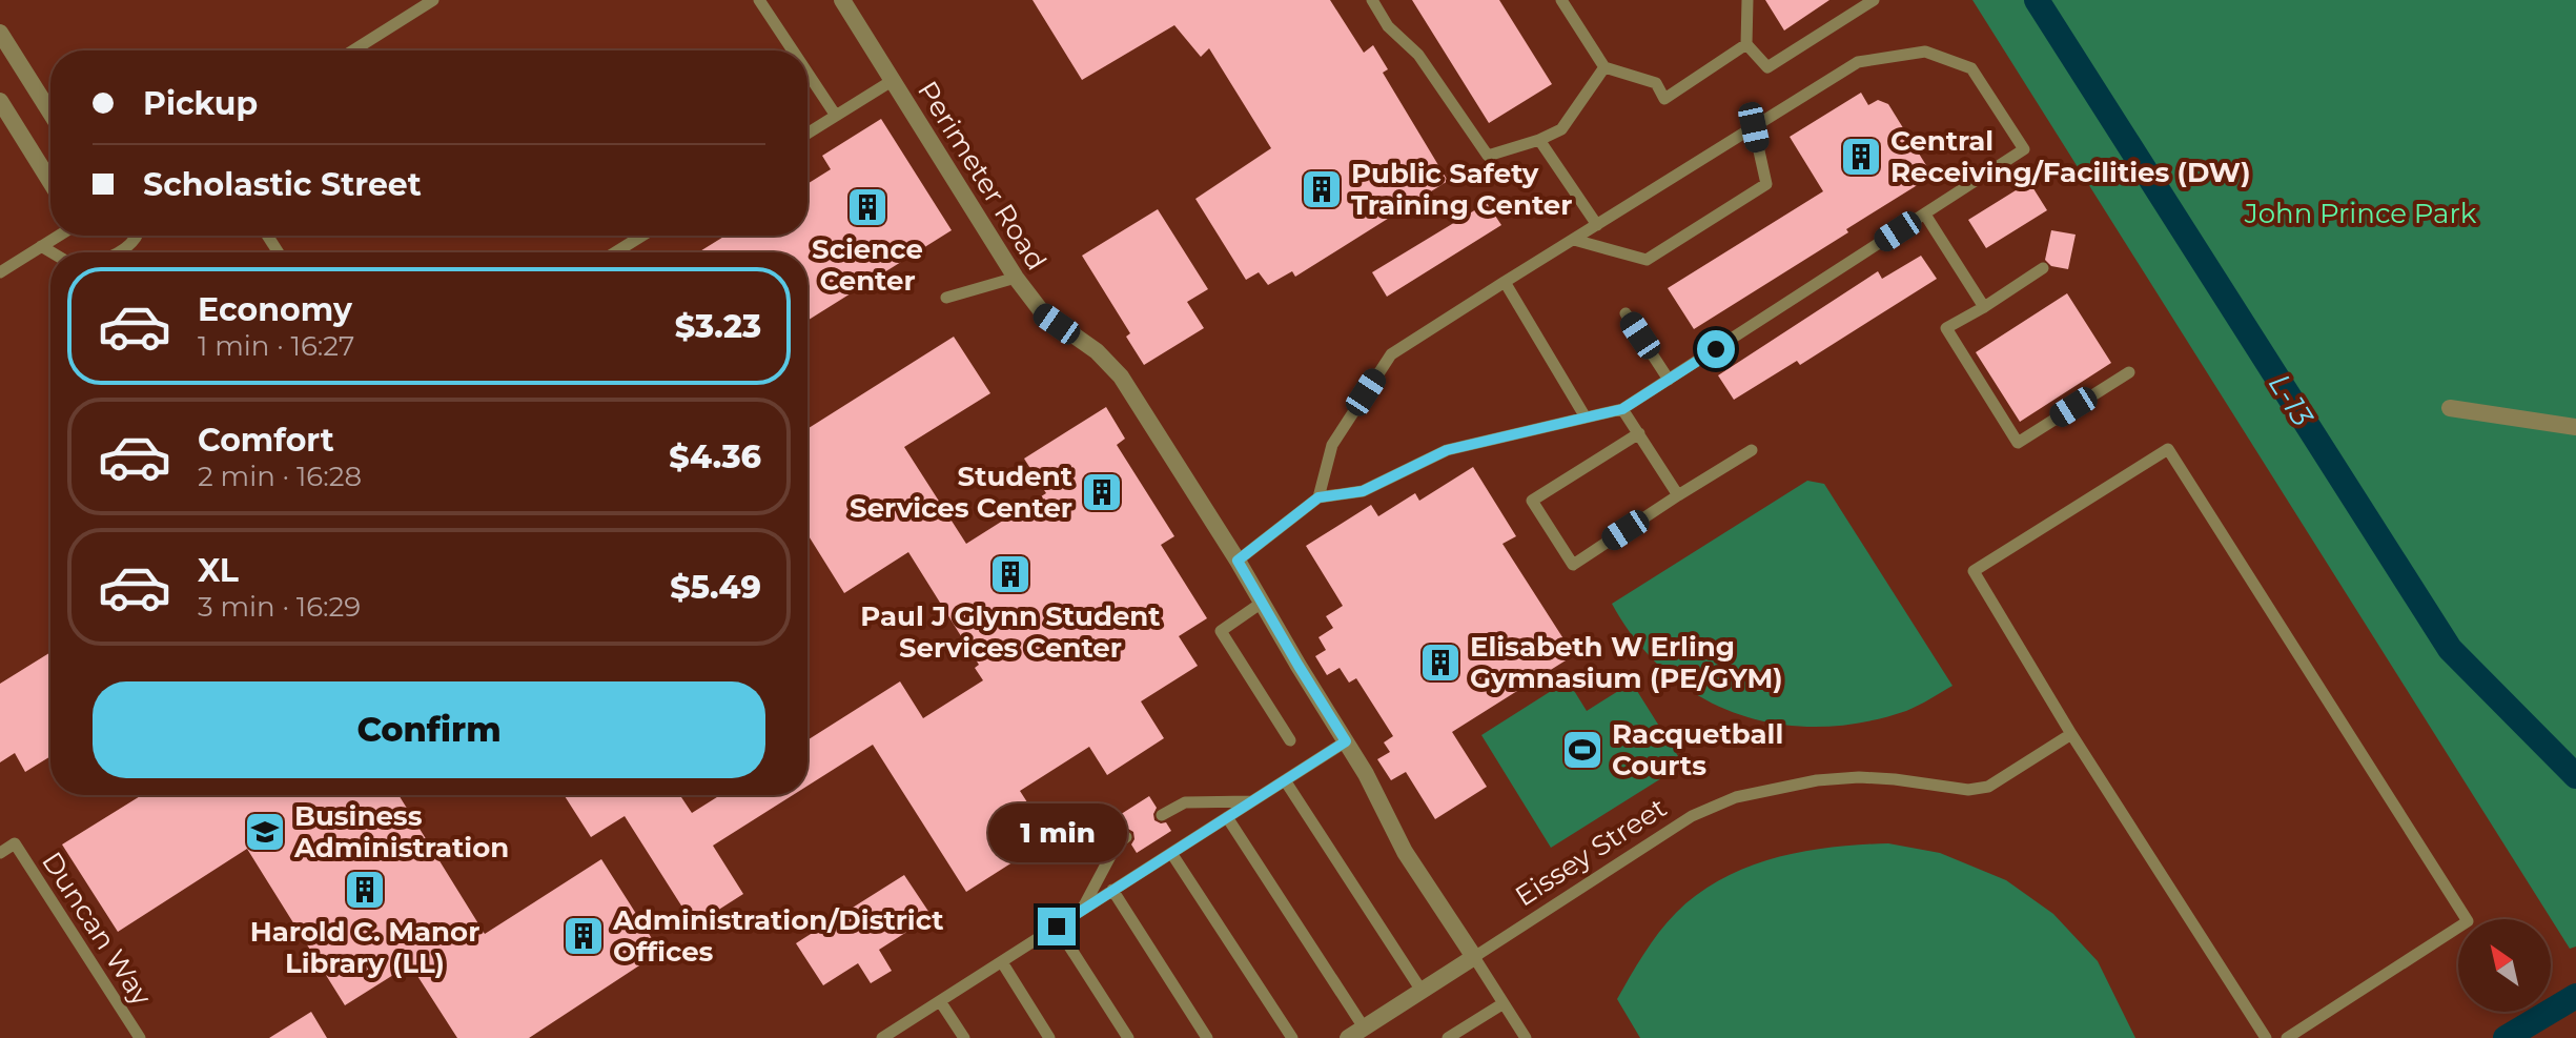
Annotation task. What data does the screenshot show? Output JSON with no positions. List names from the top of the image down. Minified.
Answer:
{"streets":{"street":["Perimeter Road","Eissey Street"],"lane":["Duncan Way"]},"crossings":[["Perimeter Road","Eissey Street"]],"water":["L-13"],"parks":["John Prince Park"],"places":{"building":["Central Receiving/Facilities (DW)","Public Safety Training Center","Science Center","Student Services Center","Paul J Glynn Student Services Center","Elisabeth W Erling Gymnasium (PE/GYM)","Harold C. Manor Library (LL)","Administration/District Offices"],"sports":["Racquetball Courts"],"school or university":["Business Administration"]},"north":"top left","page":{"banner":["Pickup","Scholastic Street"],"list":[{"name":"Economy","note":"1 min · 16:27","value":"$3.23"},{"name":"Comfort","note":"2 min · 16:28","value":"$4.36"},{"name":"XL","note":"3 min · 16:29","value":"$5.49"}],"buttons":"Confirm","bubble":"1 min"}}
